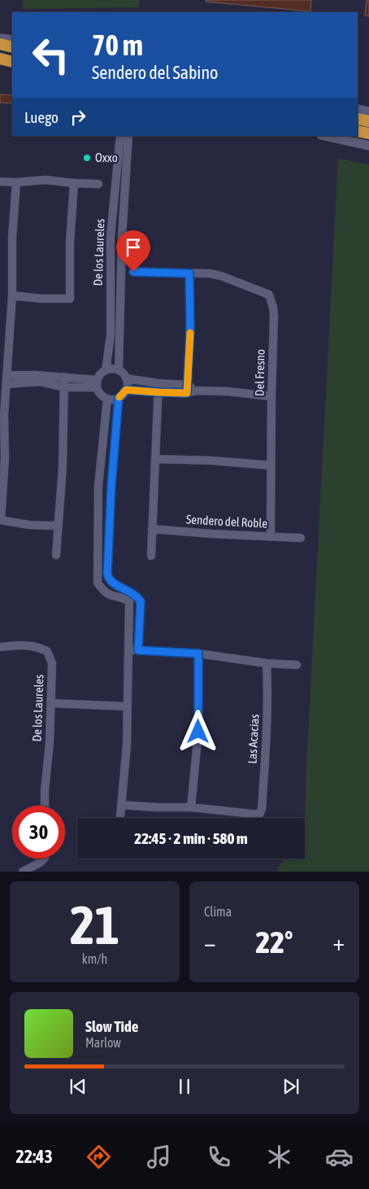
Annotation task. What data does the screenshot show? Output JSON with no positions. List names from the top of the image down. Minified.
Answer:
{"streets":{"street":["De los Laureles","Del Fresno","Sendero del Roble","Las Acacias"]},"crossings":[["Del Fresno","Sendero del Roble"]],"places":["Oxxo"],"page":{"turn":["70 m","Sendero del Sabino"],"then":"Luego","limit":"30","trip":"22:45 · 2 min · 580 m","tile":[["21","km/h"],"Clima"],"heat":["−","22°","+"],"song":["Slow Tide","Marlow"],"tabs":"22:43"}}
